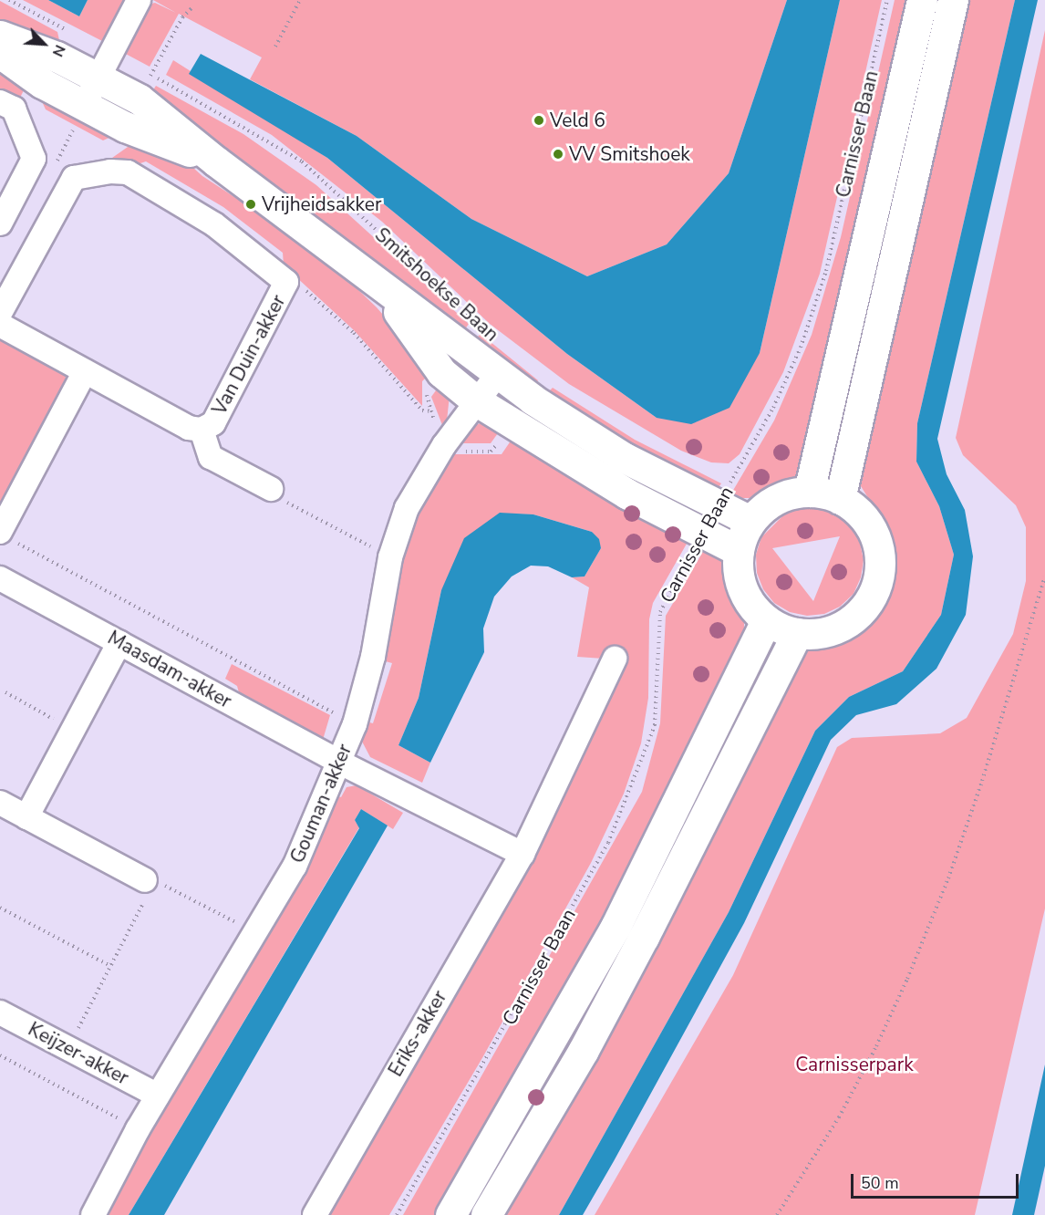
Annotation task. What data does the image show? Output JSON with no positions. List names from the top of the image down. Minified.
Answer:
{"streets":{"main road":["Carnisser Baan","Smitshoekse Baan"],"street":["Van Duin-akker","Maasdam-akker","Gouman-akker","Eriks-akker","Keijzer-akker"]},"crossings":[["Carnisser Baan","Smitshoekse Baan"],["Smitshoekse Baan","Gouman-akker"],["Maasdam-akker","Gouman-akker"],["Gouman-akker","Keijzer-akker"]],"parks":["Carnisserpark"],"places":["Veld 6","VV Smitshoek","Vrijheidsakker"],"scale_bar":"50 m","north":"bottom right"}
